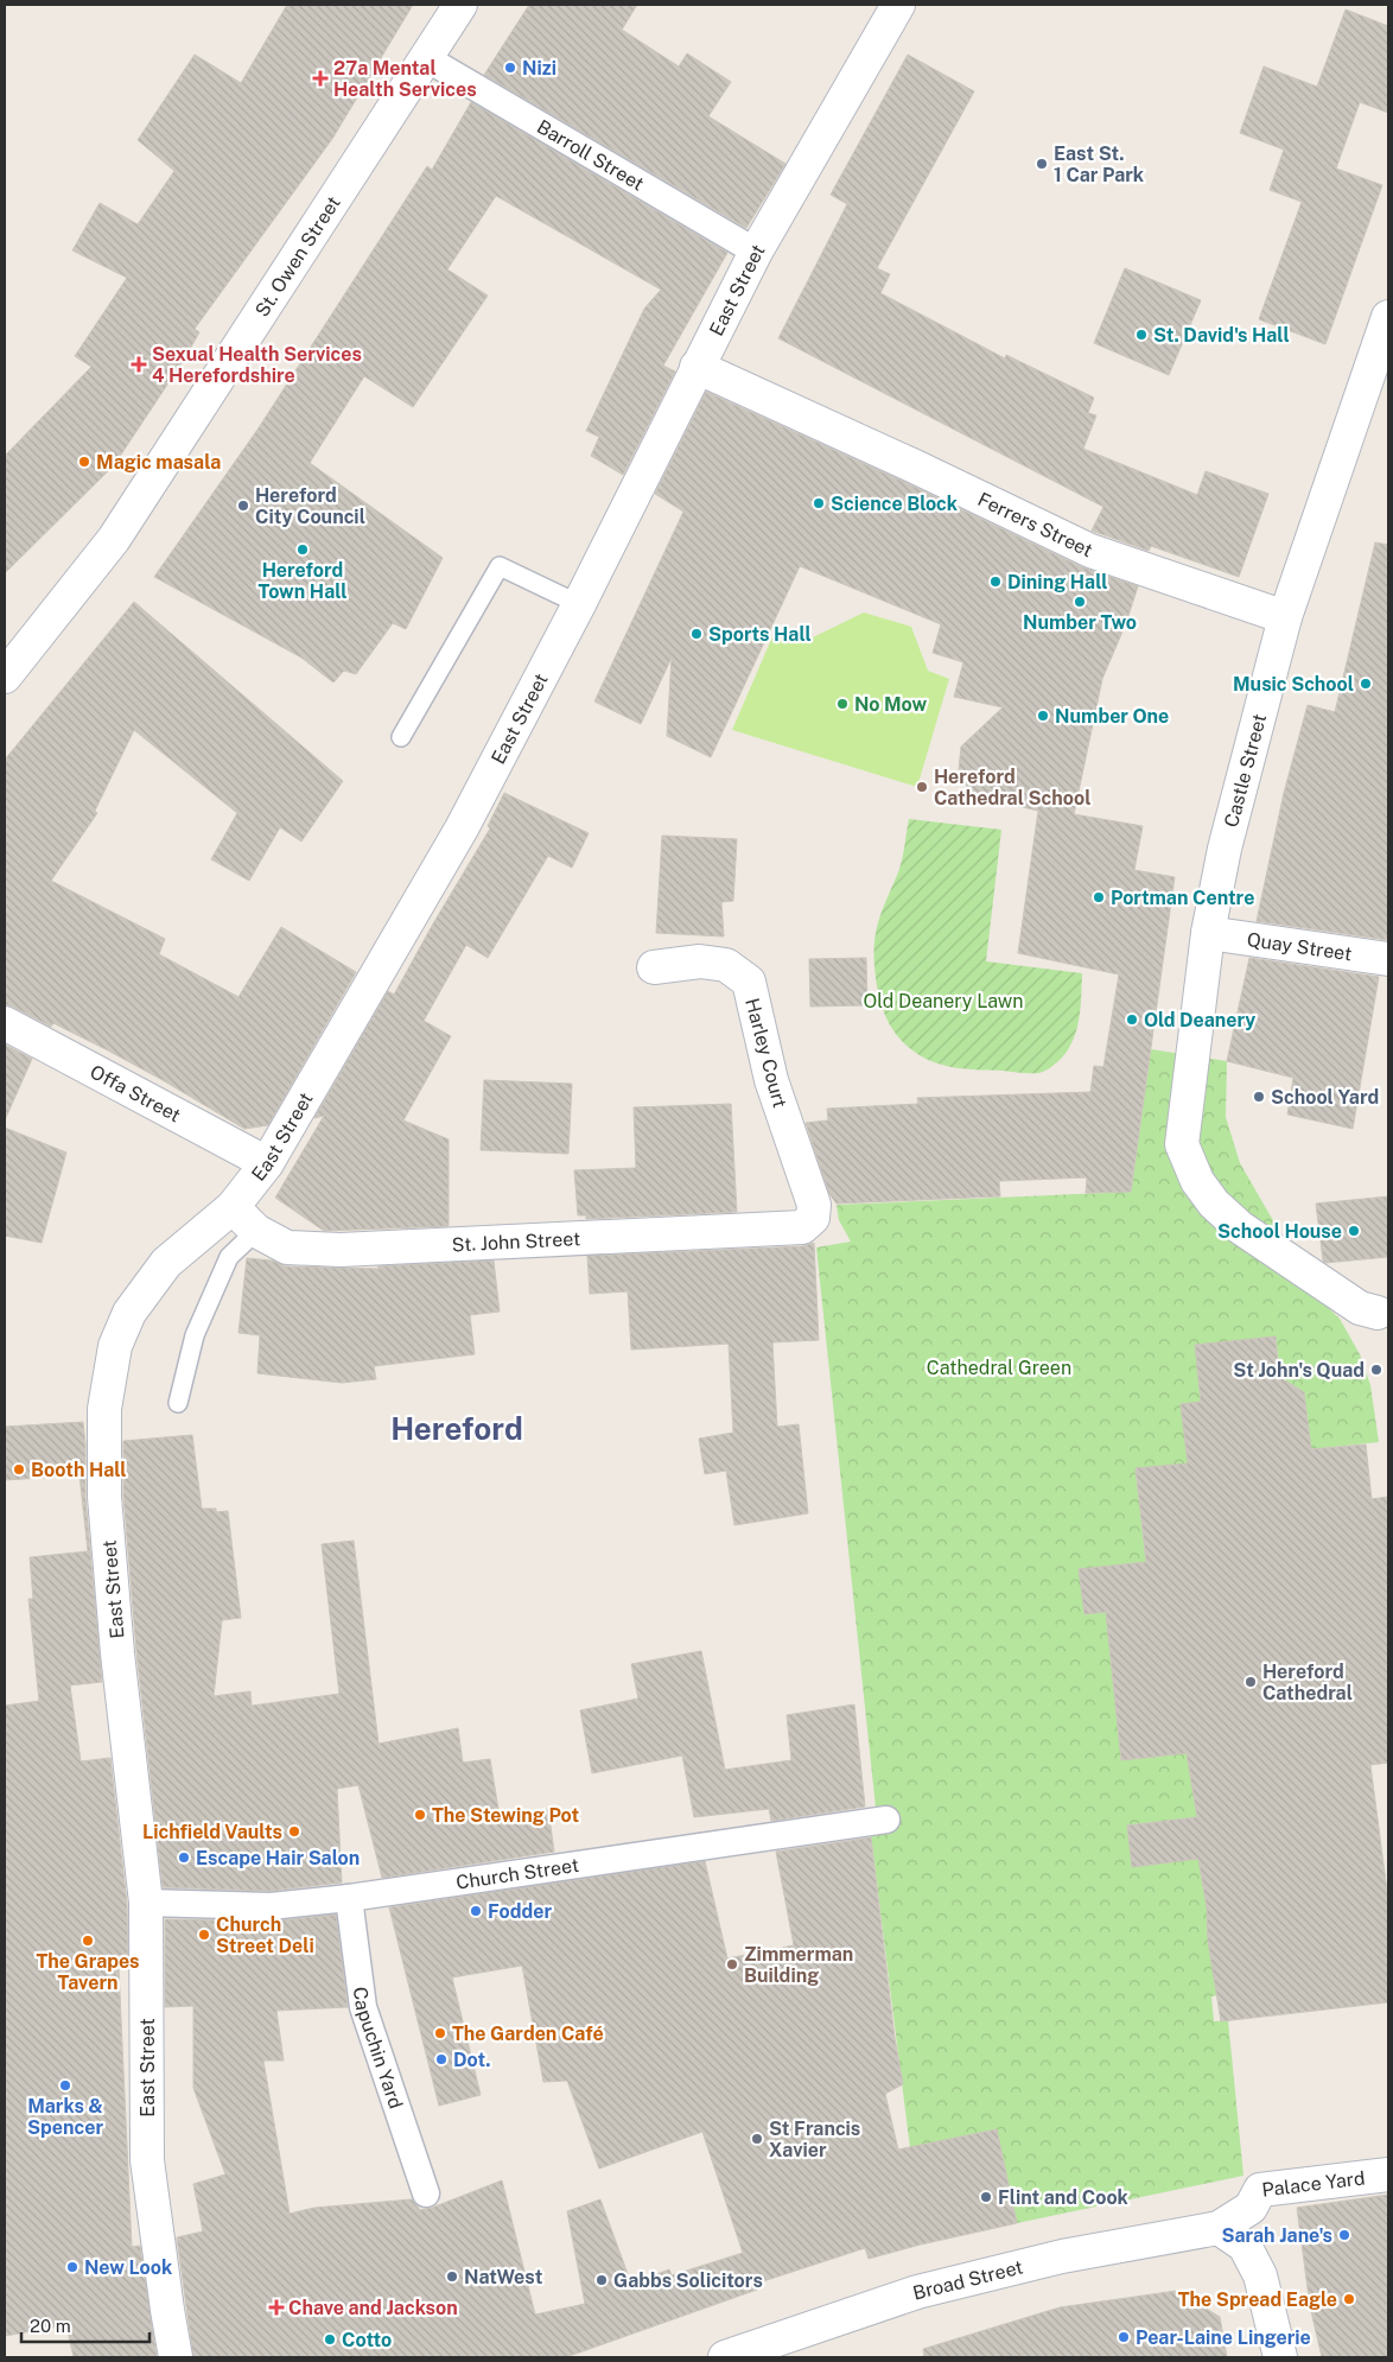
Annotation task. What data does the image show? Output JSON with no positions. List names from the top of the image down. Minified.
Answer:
{"streets":{"street":["Barroll Street","St. Owen Street","East Street","Ferrers Street","Castle Street","Quay Street","Harley Court","Offa Street","St. John Street","Church Street","Capuchin Yard","Palace Yard","Broad Street"]},"crossings":[["Barroll Street","St. Owen Street"],["Barroll Street","East Street"],["East Street","Ferrers Street"],["East Street","Offa Street"],["East Street","St. John Street"],["East Street","Church Street"],["Ferrers Street","Castle Street"],["Castle Street","Quay Street"],["Harley Court","St. John Street"],["Church Street","Capuchin Yard"],["Palace Yard","Broad Street"]],"districts":["Hereford"],"parks":["Old Deanery Lawn","Cathedral Green"],"places":{"other":["Nizi","East St. 1 Car Park","St. David's Hall","Magic masala","Science Block","Hereford City Council","Hereford Town Hall","Dining Hall","Number Two","Sports Hall","Music School","No Mow","Number One","Hereford Cathedral School","Portman Centre","Old Deanery","School Yard","School House","St John's Quad","Booth Hall","Hereford Cathedral","The Stewing Pot","Lichfield Vaults","Escape Hair Salon","Fodder","Church Street Deli","The Grapes Tavern","Zimmerman Building","The Garden Café","Dot.","Marks & Spencer","St Francis Xavier","Flint and Cook","Sarah Jane's","New Look","NatWest","Gabbs Solicitors","The Spread Eagle","Pear-Laine Lingerie","Cotto"],"health":["27a Mental Health Services","Sexual Health Services 4 Herefordshire","Chave and Jackson"]},"scale_bar":"20 m"}
